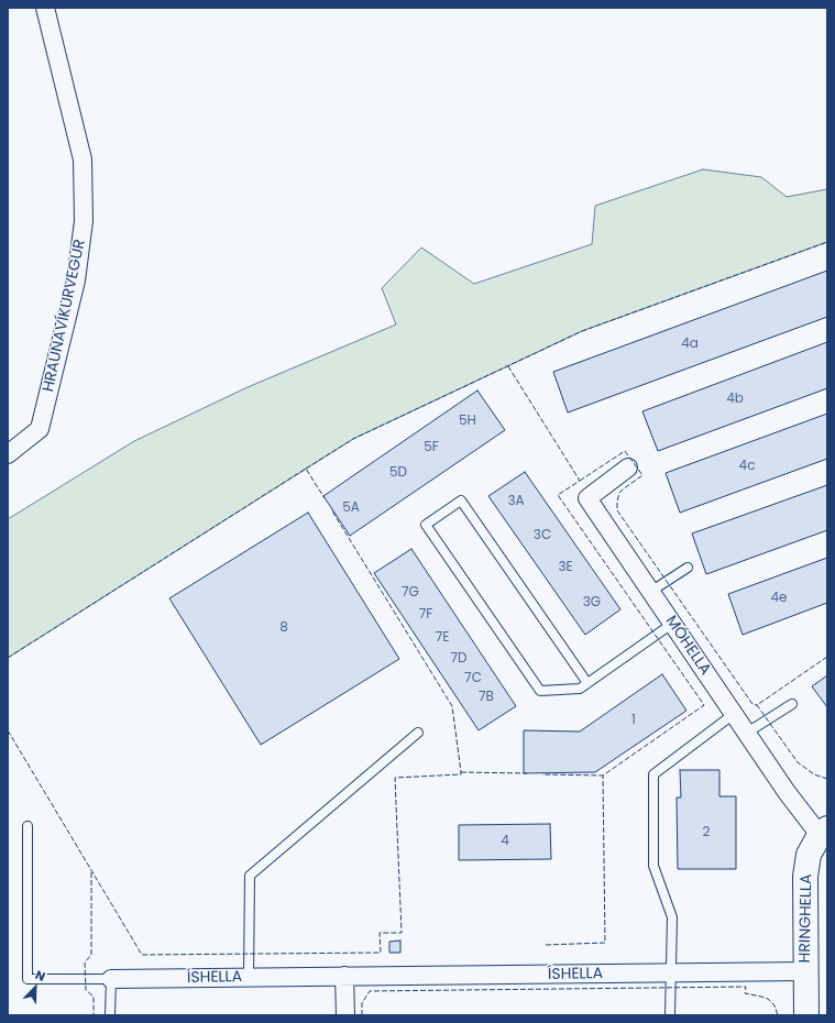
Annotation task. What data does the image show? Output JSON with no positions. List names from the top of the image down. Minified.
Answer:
{"streets":{"street":["HRAUNAVÍKURVEGUR","MÓHELLA","HRINGHELLA","ÍSHELLA"]},"crossings":[["MÓHELLA","HRINGHELLA"],["HRINGHELLA","ÍSHELLA"]],"house_numbers":["4a","4b","5H","5F","4c","5D","3A","5A","3C","3E","7G","4e","3G","7F","8","7E","7D","7C","7B","1","2","4"],"north":"top right"}
